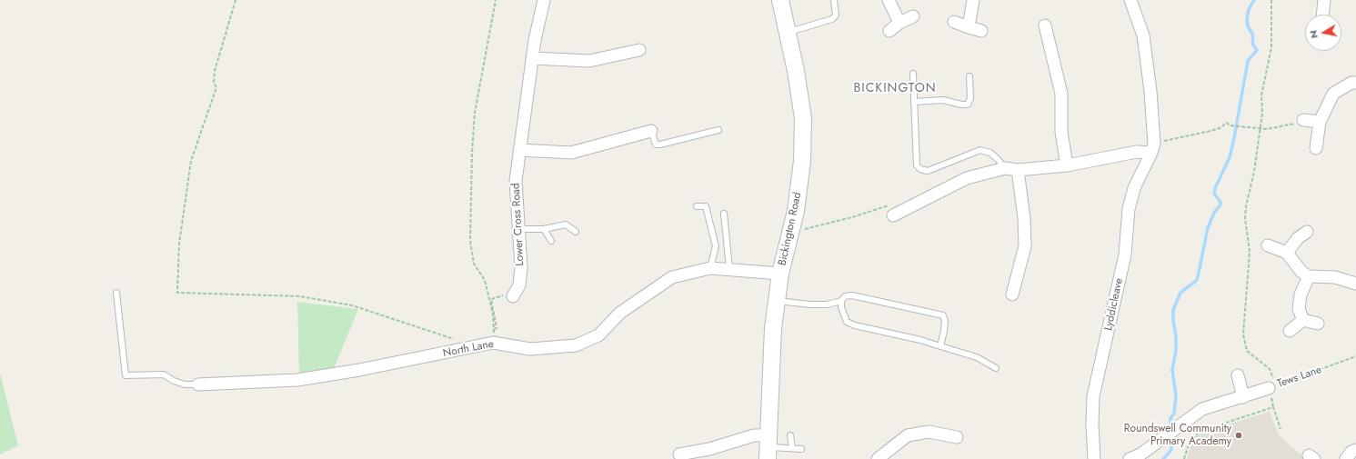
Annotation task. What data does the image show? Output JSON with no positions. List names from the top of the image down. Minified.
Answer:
{"streets":{"main road":["Bickington Road"],"street":["Lower Cross Road","Lyddicleave","North Lane","Tews Lane"]},"crossings":[["Bickington Road","North Lane"]],"districts":["BICKINGTON"],"places":["Roundswell Community Primary Academy"],"north":"left"}
